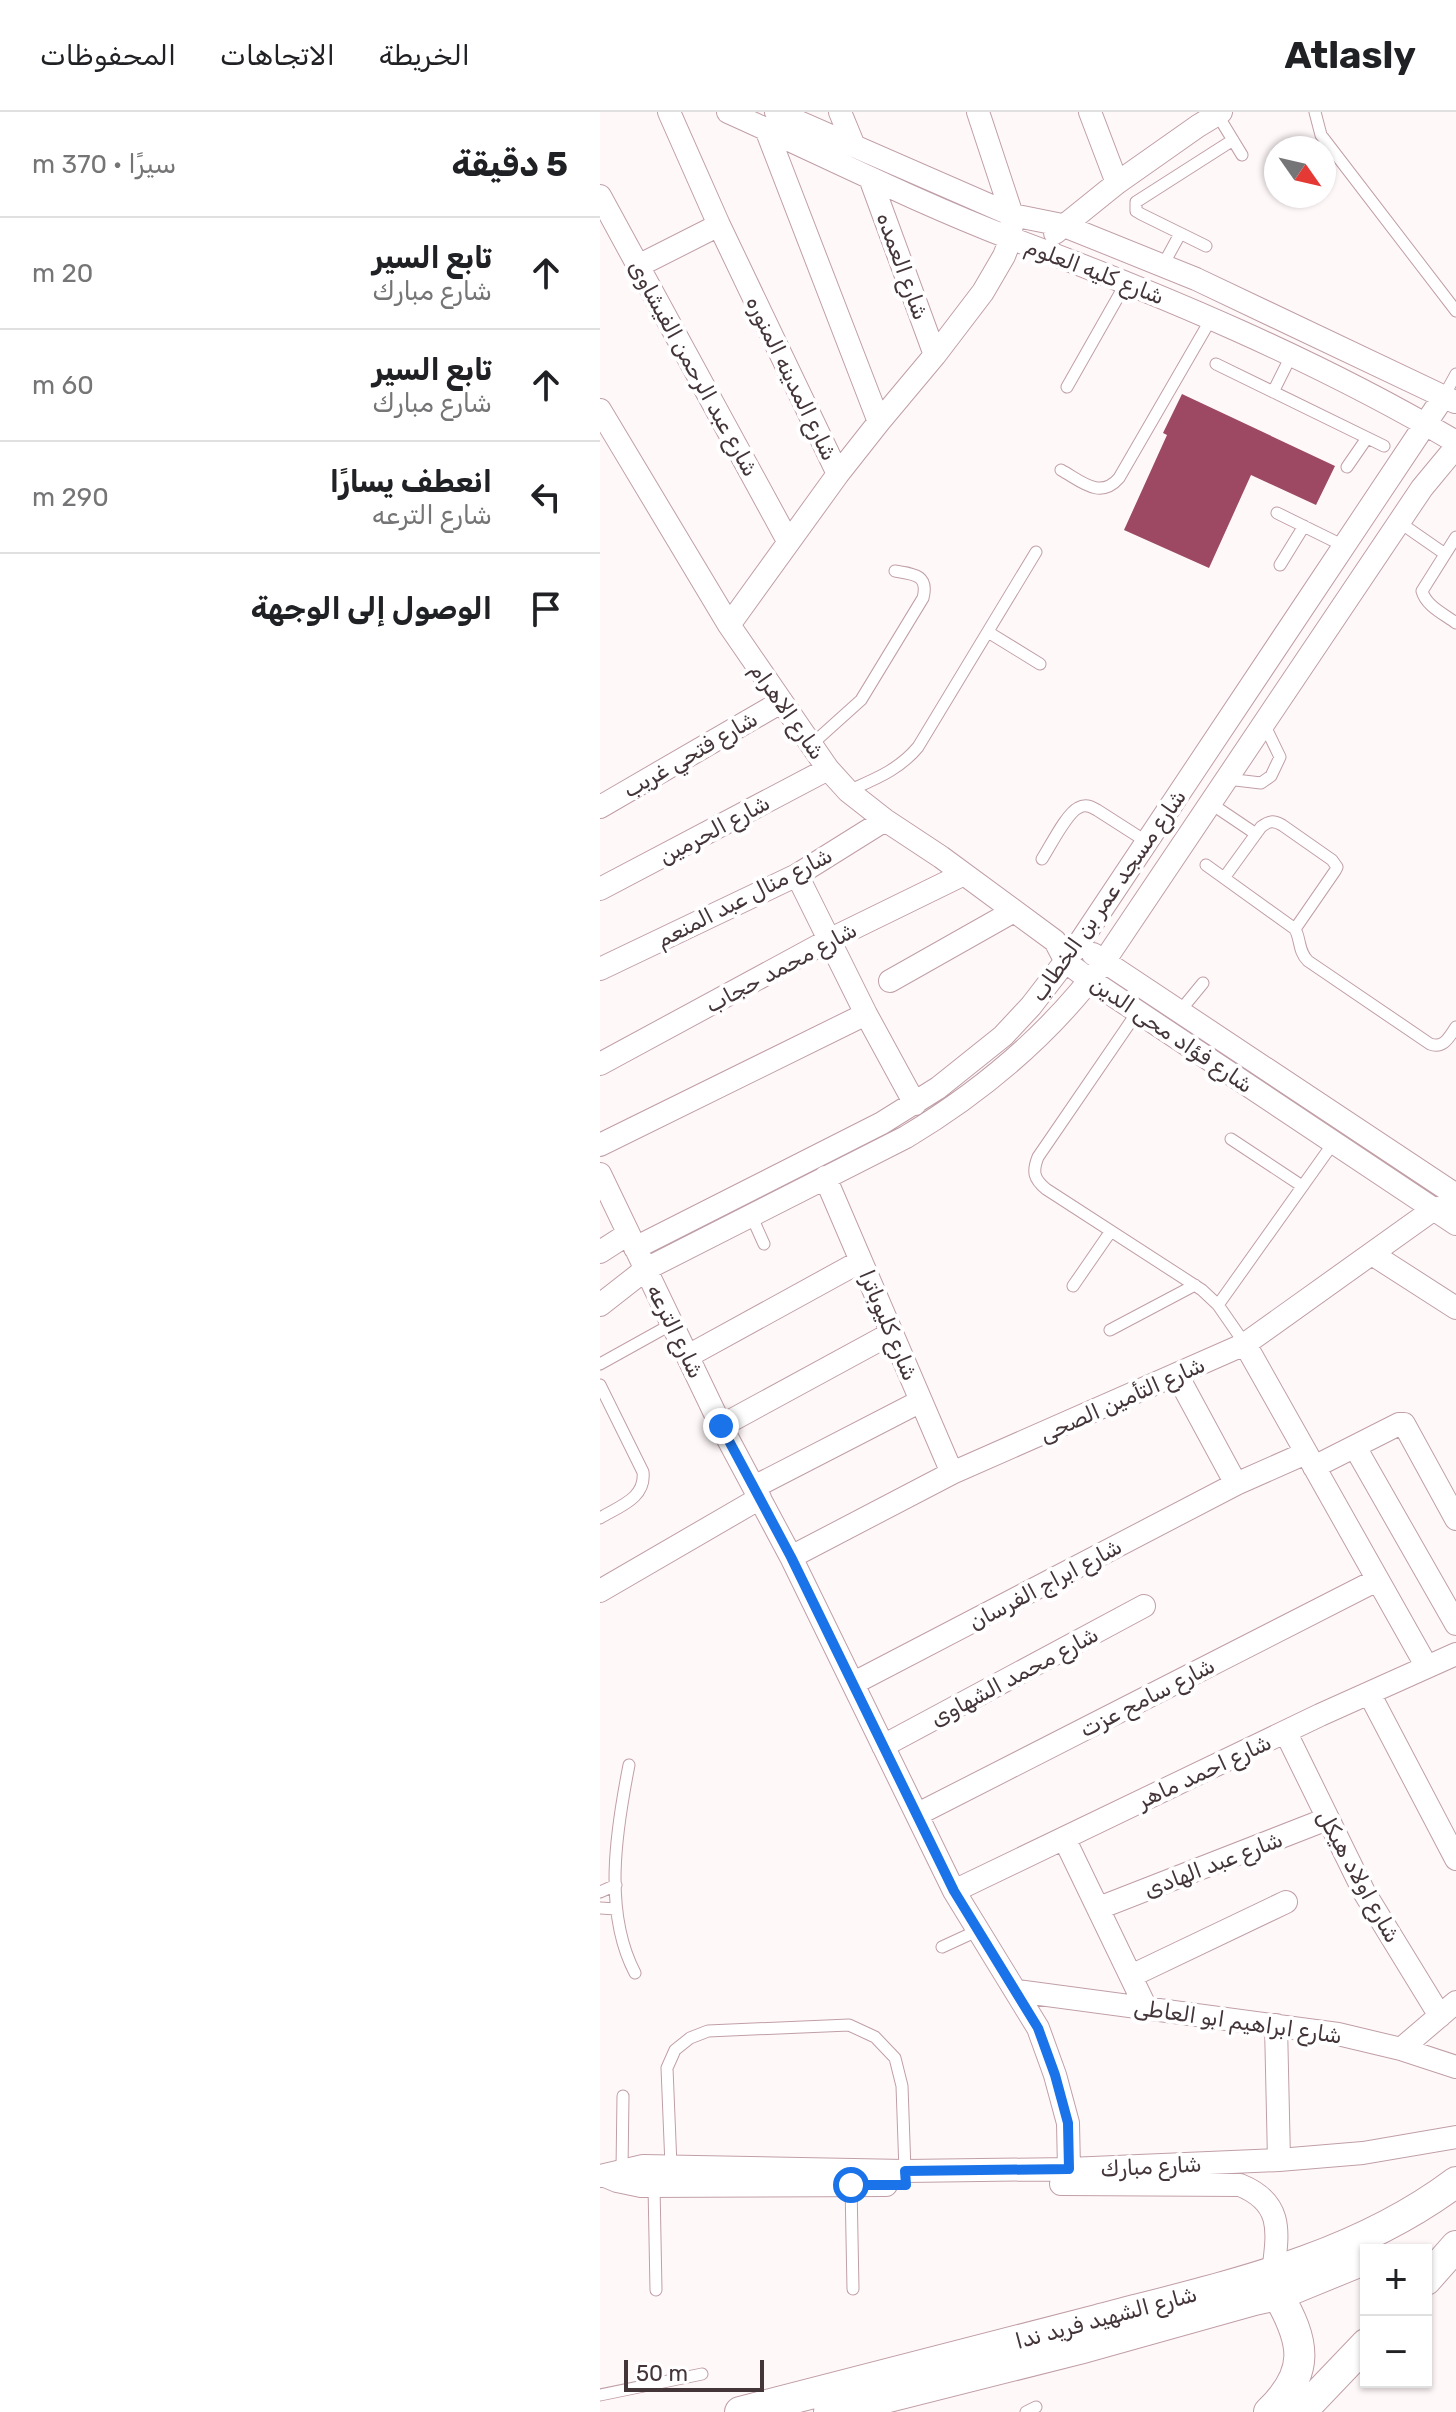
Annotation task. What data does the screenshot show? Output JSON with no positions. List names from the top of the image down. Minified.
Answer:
{"streets":{"main road":["شارع الشهيد فريد ندا"],"street":["شارع العمده","شارع كليه العلوم","شارع عبد الرحمن الفيشاوى","شارع المدينه المنوره","شارع الاهرام","شارع فتحي غريب","شارع الحرمين","شارع مسجد عمر بن الخطاب","شارع منال عبد المنعم","شارع محمد حجاب","شارع فؤاد محى الدين","شارع كليوباترا","شارع الترعه","شارع التأمين الصحى","شارع ابراج الفرسان","شارع محمد الشهاوى","شارع سامح عزت","شارع احمد ماهر","شارع عبد الهادى","شارع اولاد هيكل","شارع ابراهيم ابو العاطى","شارع مبارك"]},"crossings":[["شارع العمده","شارع كليه العلوم"],["شارع كليه العلوم","شارع مسجد عمر بن الخطاب"],["شارع عبد الرحمن الفيشاوى","شارع المدينه المنوره"],["شارع المدينه المنوره","شارع الاهرام"],["شارع الاهرام","شارع فتحي غريب"],["شارع الاهرام","شارع الحرمين"],["شارع الاهرام","شارع منال عبد المنعم"],["شارع الاهرام","شارع محمد حجاب"],["شارع الاهرام","شارع فؤاد محى الدين"],["شارع مسجد عمر بن الخطاب","شارع فؤاد محى الدين"],["شارع مسجد عمر بن الخطاب","شارع كليوباترا"],["شارع مسجد عمر بن الخطاب","شارع الترعه"],["شارع فؤاد محى الدين","شارع التأمين الصحى"],["شارع كليوباترا","شارع التأمين الصحى"],["شارع الترعه","شارع التأمين الصحى"],["شارع الترعه","شارع ابراج الفرسان"],["شارع الترعه","شارع محمد الشهاوى"],["شارع الترعه","شارع سامح عزت"],["شارع الترعه","شارع احمد ماهر"],["شارع الترعه","شارع ابراهيم ابو العاطى"],["شارع الترعه","شارع مبارك"],["شارع احمد ماهر","شارع اولاد هيكل"],["شارع عبد الهادى","شارع اولاد هيكل"],["شارع مبارك","شارع الشهيد فريد ندا"]],"scale_bar":"50 m","north":"bottom right","page":{"header":"Atlasly","nav":["الخريطة","الاتجاهات","المحفوظات"],"heading":["5 دقيقة","سيرًا · 370 m"],"list":[["تابع السير","شارع مبارك","20 m"],["تابع السير","شارع مبارك","60 m"],["انعطف يسارًا","شارع الترعه","290 m"],"الوصول إلى الوجهة"],"map_buttons":["+","−"],"scale":"50 m"}}
